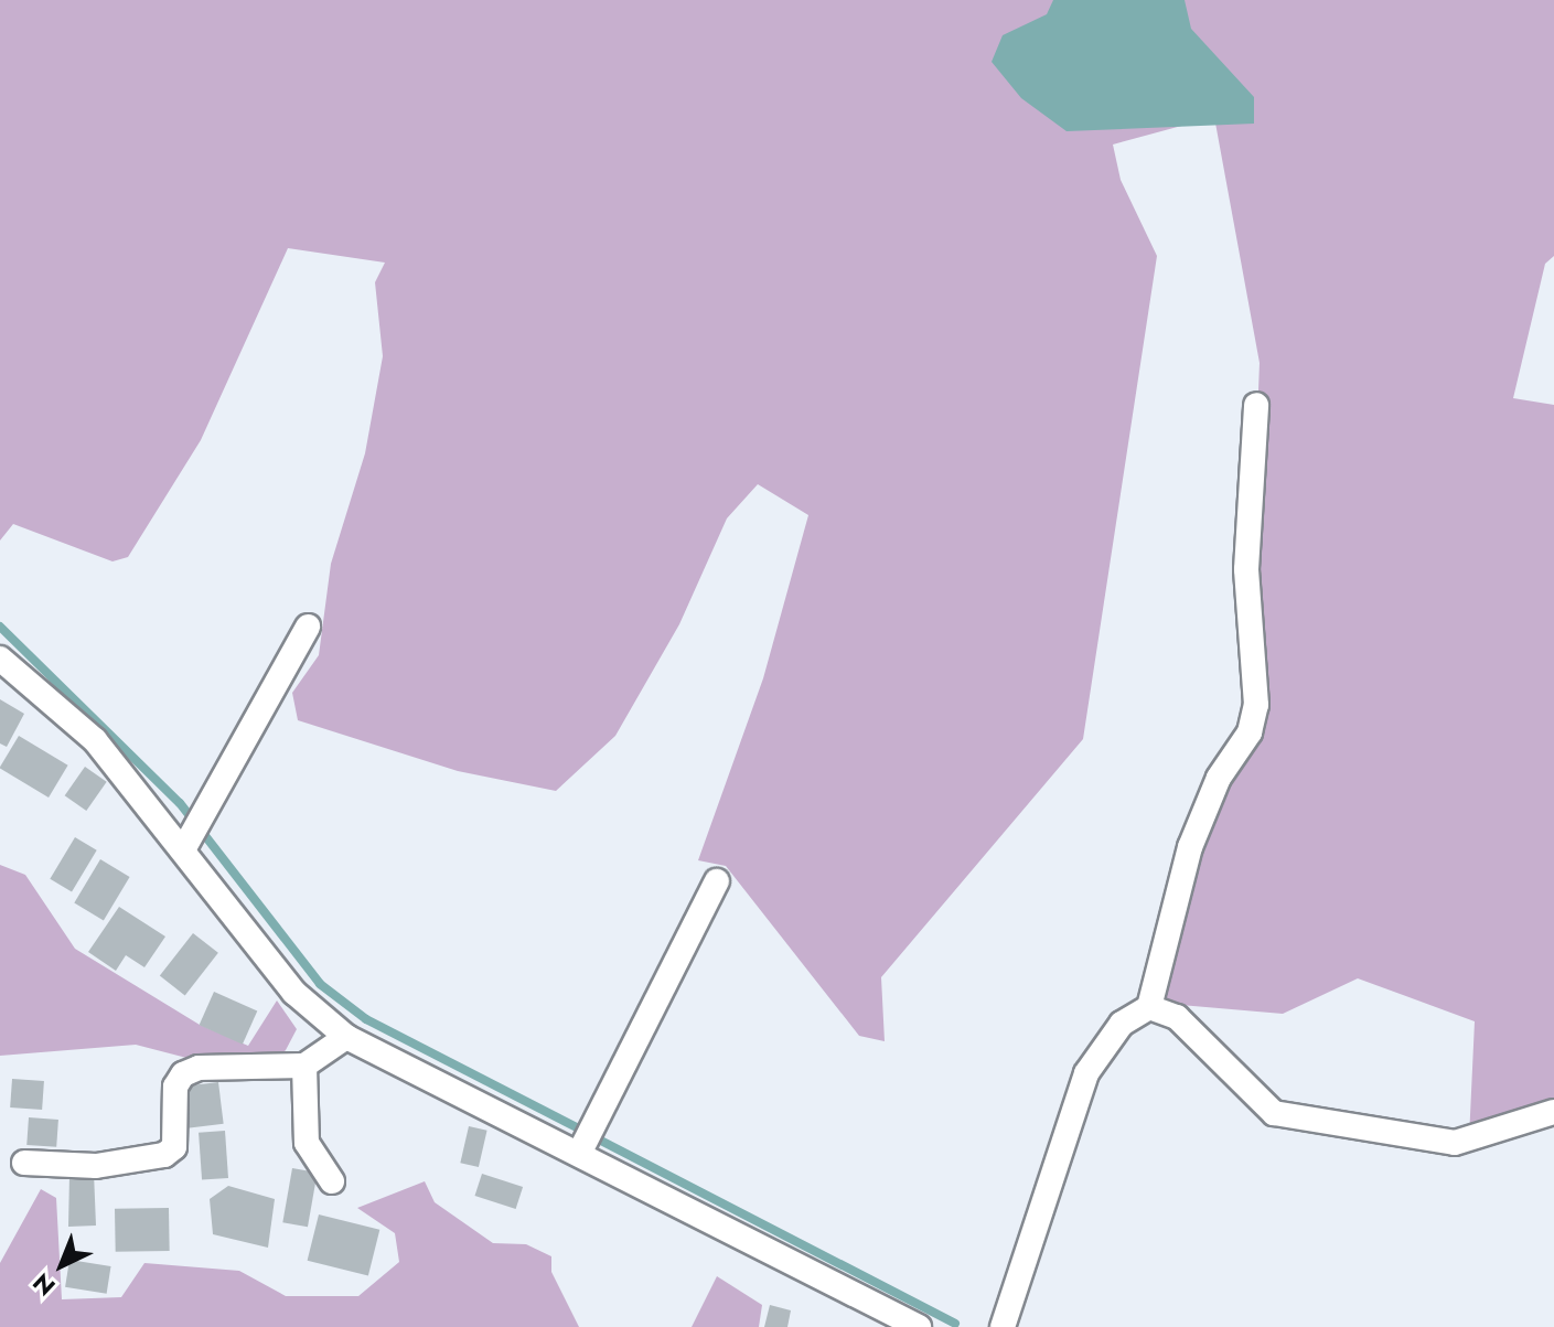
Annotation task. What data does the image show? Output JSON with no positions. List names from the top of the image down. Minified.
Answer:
{"north":"bottom left"}
